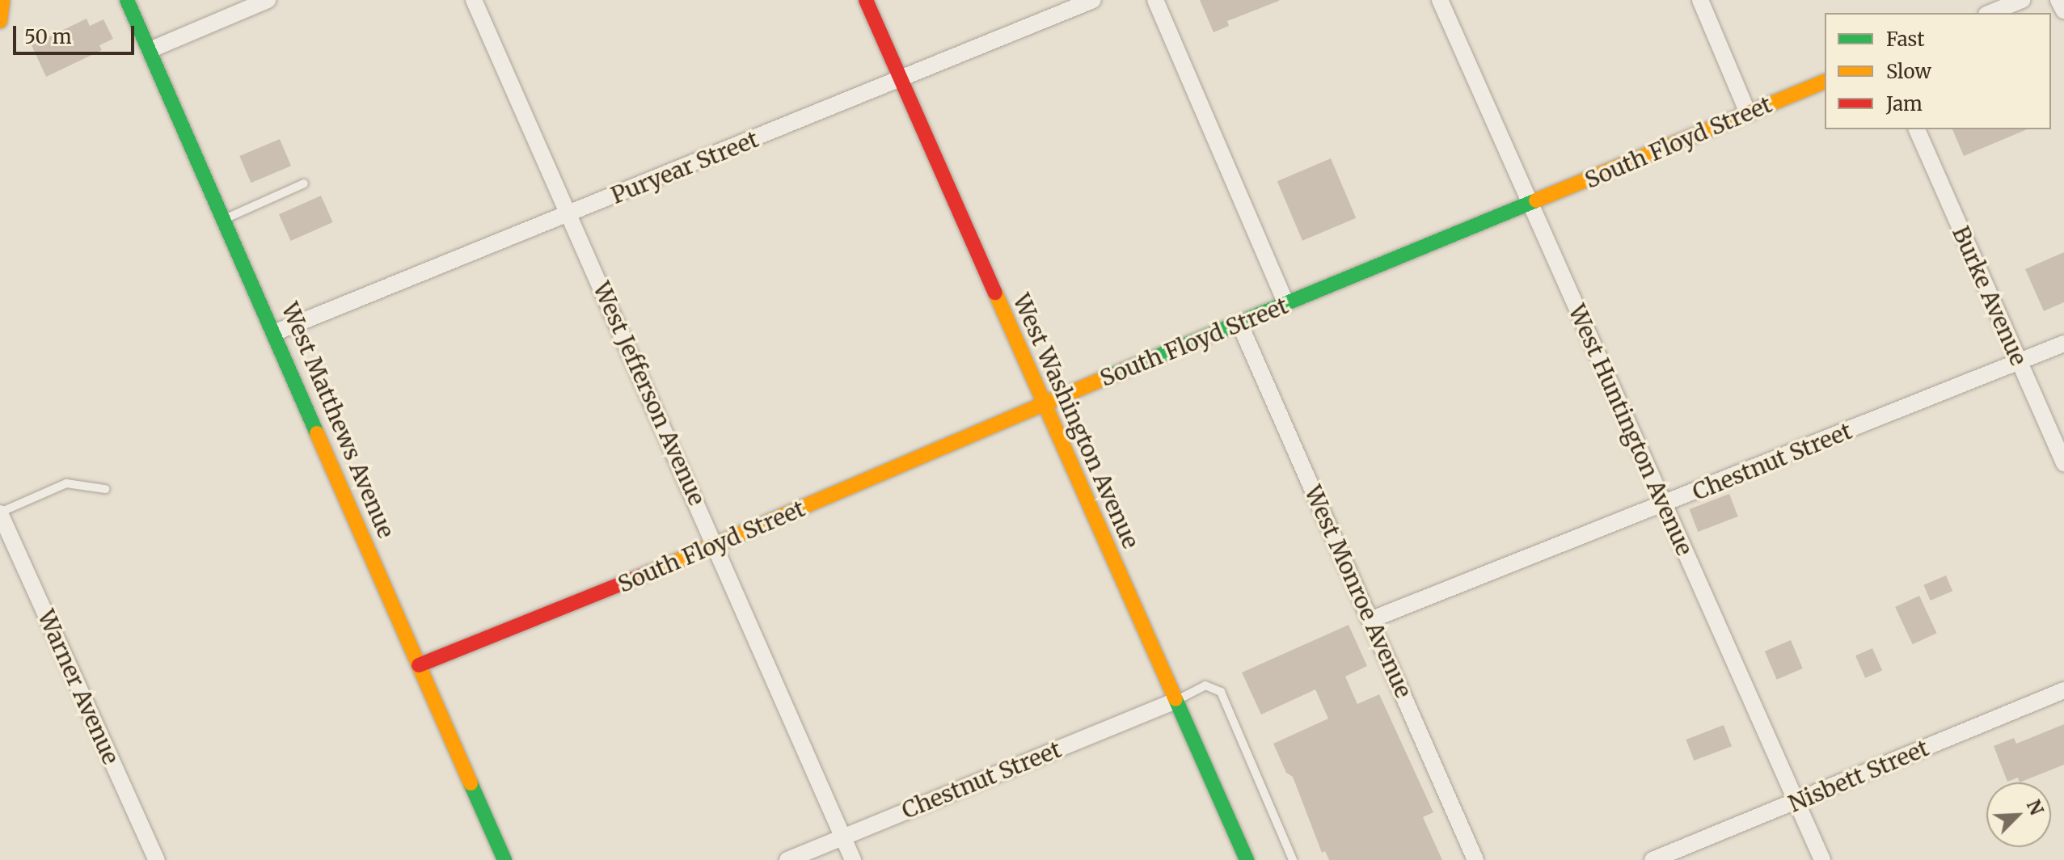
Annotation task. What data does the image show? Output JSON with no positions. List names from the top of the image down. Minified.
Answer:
{"streets":{"street":["South Floyd Street","Puryear Street","Burke Avenue","West Jefferson Avenue","West Matthews Avenue","West Washington Avenue","West Huntington Avenue","Chestnut Street","West Monroe Avenue","Warner Avenue","Nisbett Street"]},"crossings":[["South Floyd Street","West Jefferson Avenue"],["South Floyd Street","West Matthews Avenue"],["South Floyd Street","West Washington Avenue"],["South Floyd Street","West Huntington Avenue"],["South Floyd Street","West Monroe Avenue"],["Puryear Street","West Jefferson Avenue"],["Puryear Street","West Matthews Avenue"],["Puryear Street","West Washington Avenue"],["Burke Avenue","Chestnut Street"],["West Jefferson Avenue","Chestnut Street"],["West Washington Avenue","Chestnut Street"],["West Huntington Avenue","Chestnut Street"],["West Huntington Avenue","Nisbett Street"],["Chestnut Street","West Monroe Avenue"]],"legend":["Fast","Slow","Jam"],"scale_bar":"50 m","north":"top right"}
